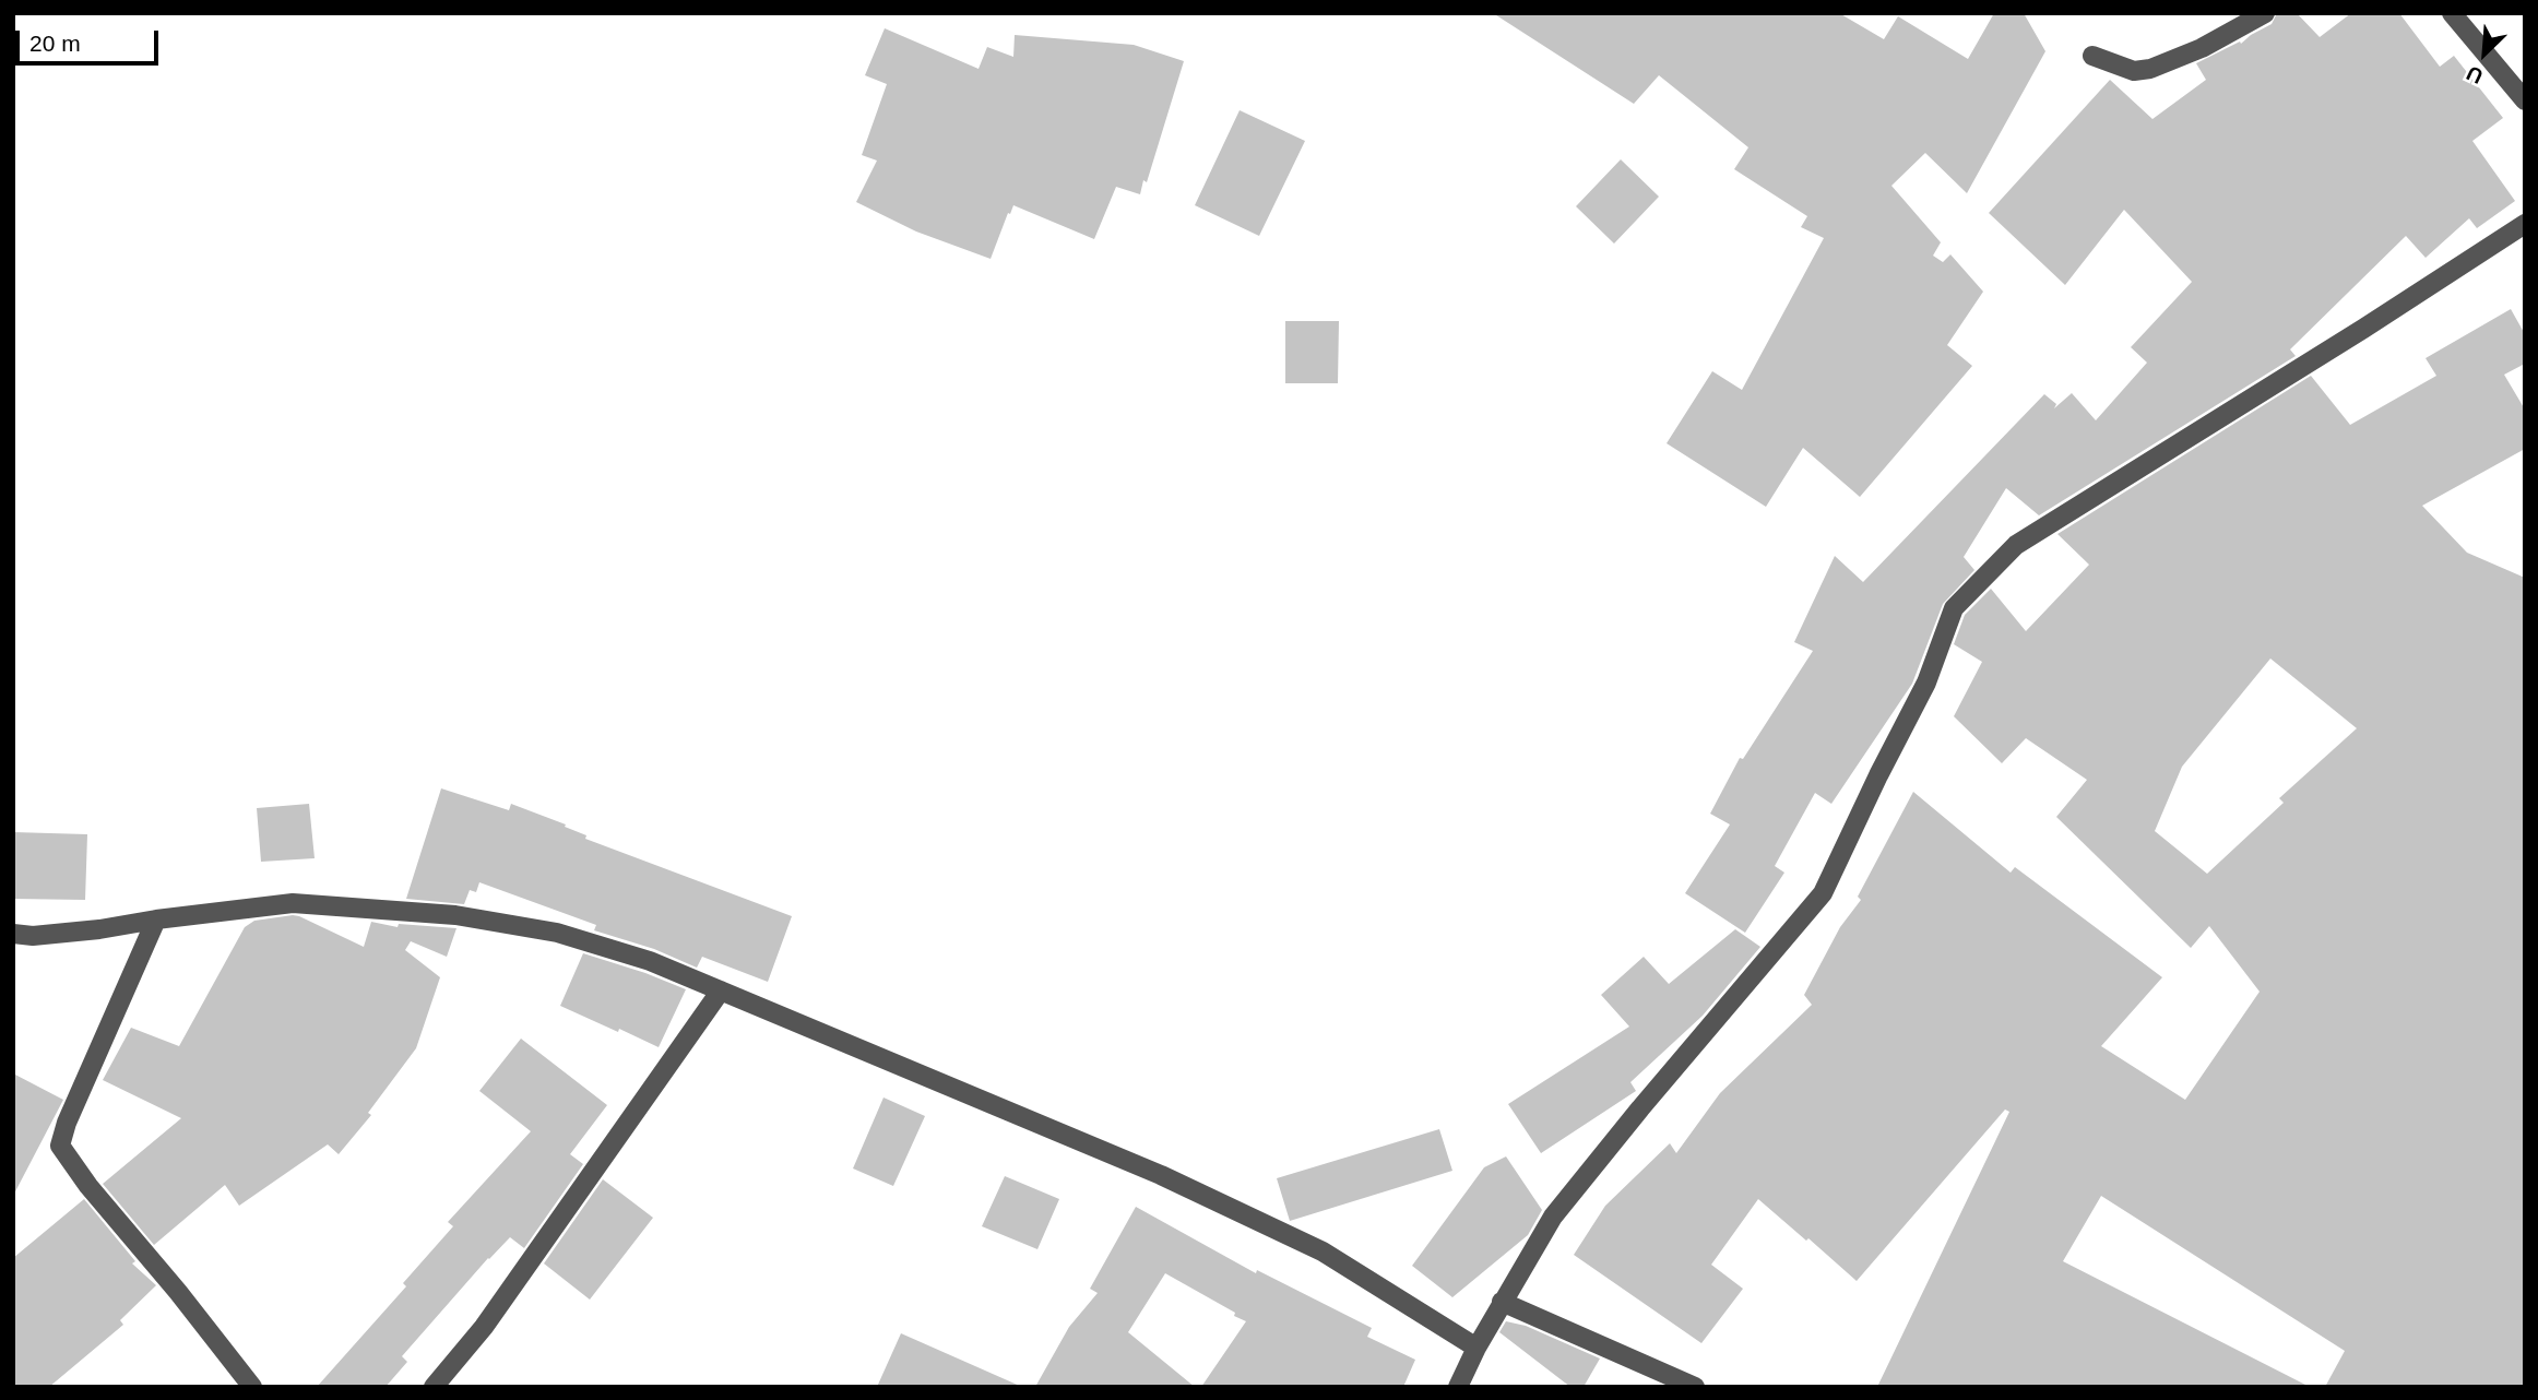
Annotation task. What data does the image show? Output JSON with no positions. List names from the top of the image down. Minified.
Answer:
{"scale_bar":"20 m","north":"bottom left"}
